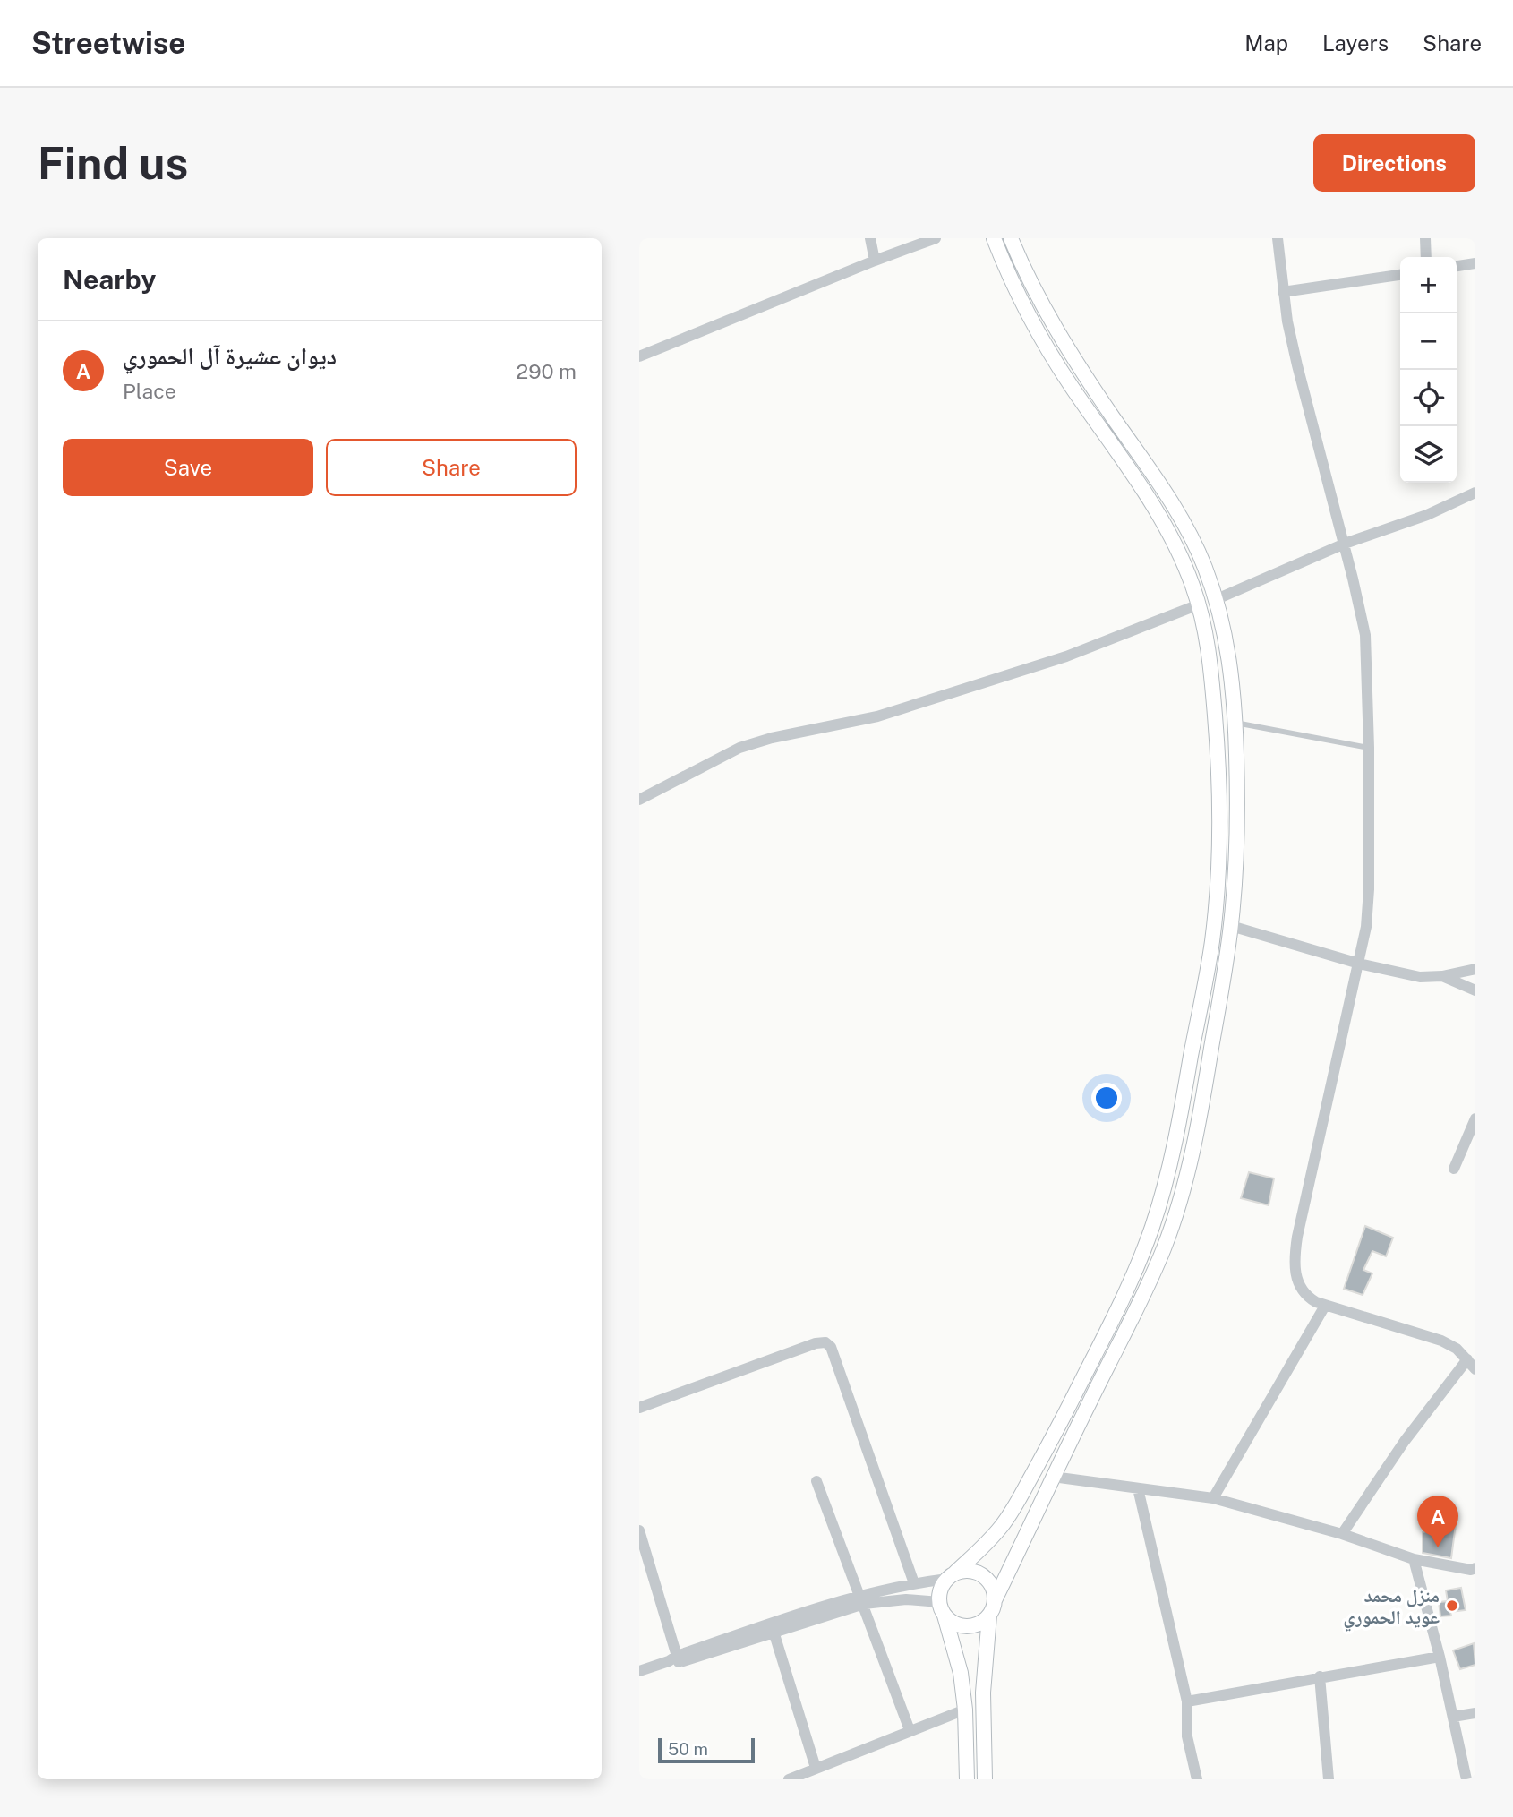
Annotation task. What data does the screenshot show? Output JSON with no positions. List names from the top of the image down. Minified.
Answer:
{"places":["منزل محمد عويد الحموري"],"scale_bar":"50 m","page":{"header":"Streetwise","nav":["Map","Layers","Share"],"buttons":["Directions",["Save","Share"]],"title":"Find us","heading":"Nearby","map_buttons":["+","−"],"list":[{"mark":"A","name":"ديوان عشيرة آل الحموري","note":"Place","value":"290 m"}],"pins":"A","scale":"50 m"}}
